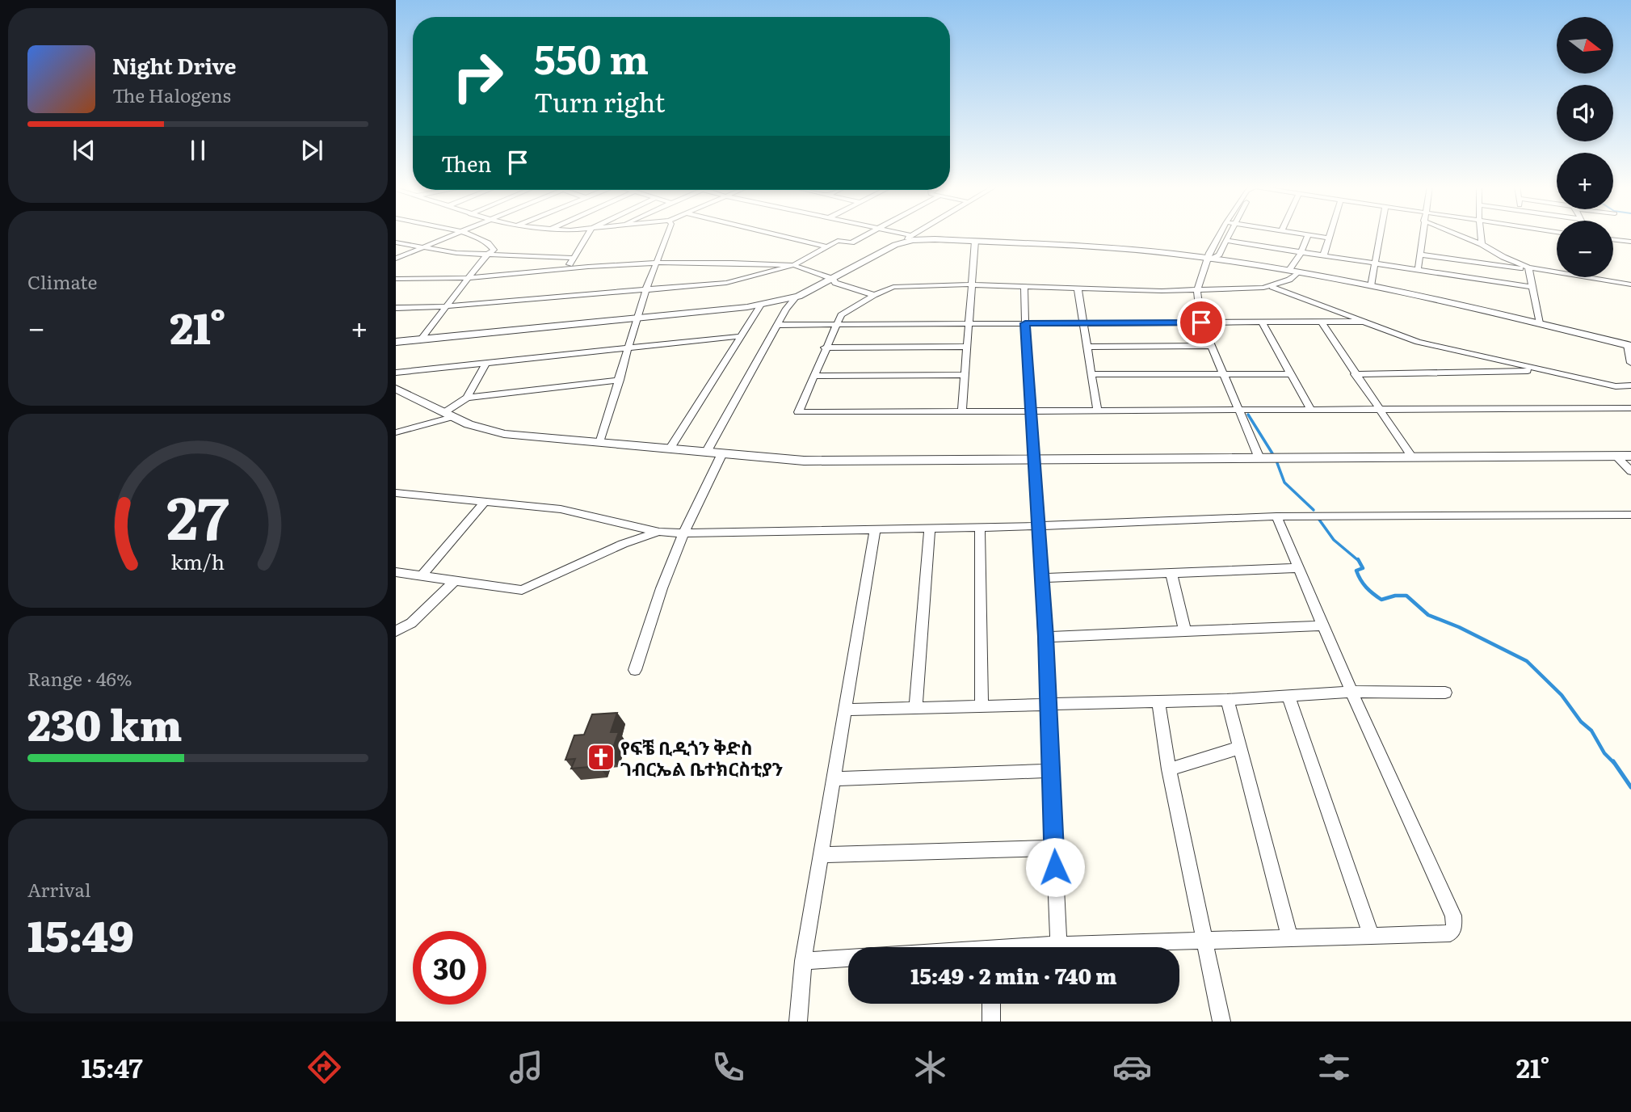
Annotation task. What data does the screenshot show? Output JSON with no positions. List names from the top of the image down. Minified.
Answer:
{"places":{"church":["የፍቼ ቢዲጎን ቅድስ ገብርኤል ቤተክርስቲያን"]},"north":"right","page":{"map_buttons":["+","−"],"turn":["550 m","Turn right"],"song":["Night Drive","The Halogens"],"then":"Then","tile":["Climate",["Range · 46%","230 km"],["Arrival","15:49"]],"heat":["−","21°","+"],"limit":"30","trip":"15:49 · 2 min · 740 m","tabs":["15:47","21°"],"gauge":["27","km/h"]}}
